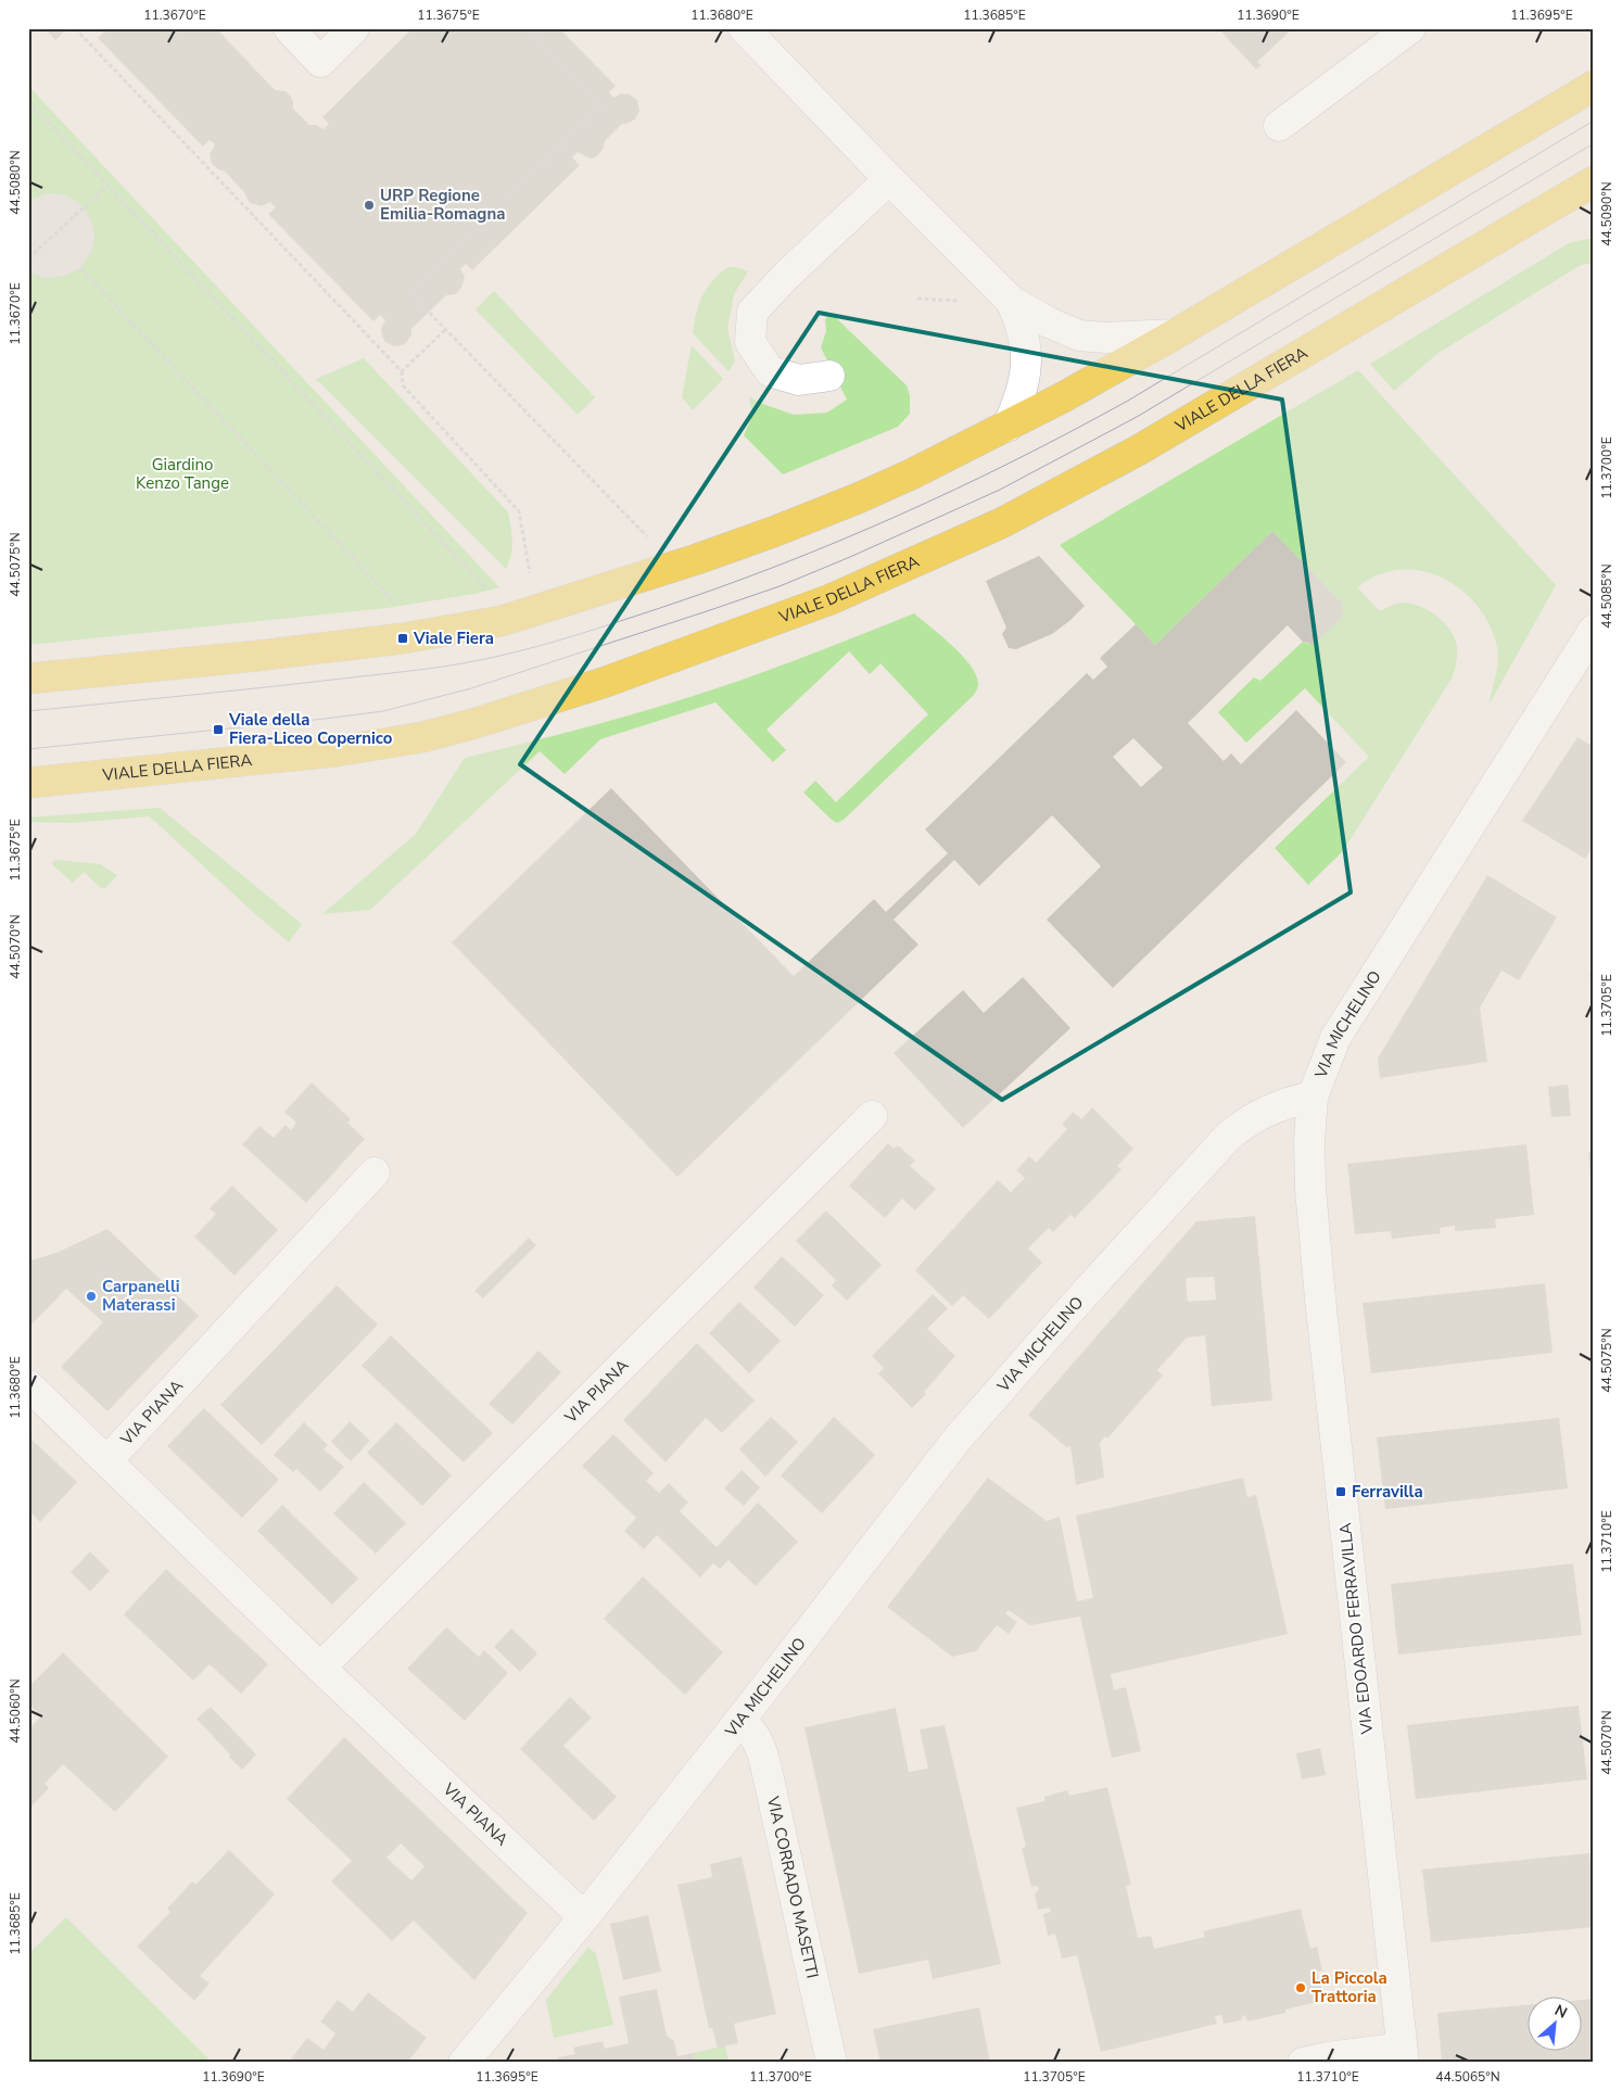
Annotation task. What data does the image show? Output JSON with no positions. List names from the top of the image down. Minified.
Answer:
{"streets":{"main road":["VIALE DELLA FIERA"],"street":["VIA MICHELINO","VIA PIANA","VIA EDOARDO FERRAVILLA","VIA CORRADO MASETTI"]},"crossings":[["VIA MICHELINO","VIA PIANA"],["VIA MICHELINO","VIA EDOARDO FERRAVILLA"],["VIA MICHELINO","VIA CORRADO MASETTI"]],"parks":["Giardino Kenzo Tange"],"places":{"other":["URP Regione Emilia-Romagna","Carpanelli Materassi","La Piccola Trattoria"],"transit":["Viale Fiera","Viale della Fiera-Liceo Copernico","Ferravilla"]},"north":"top right","coordinates":["11.3670°E","11.3675°E","11.3680°E","11.3685°E","11.3690°E","11.3695°E","44.5080°N","44.5090°N","11.3700°E","44.5075°N","44.5085°N","44.5070°N","11.3705°E","11.3710°E","44.5060°N","44.5065°N"]}
